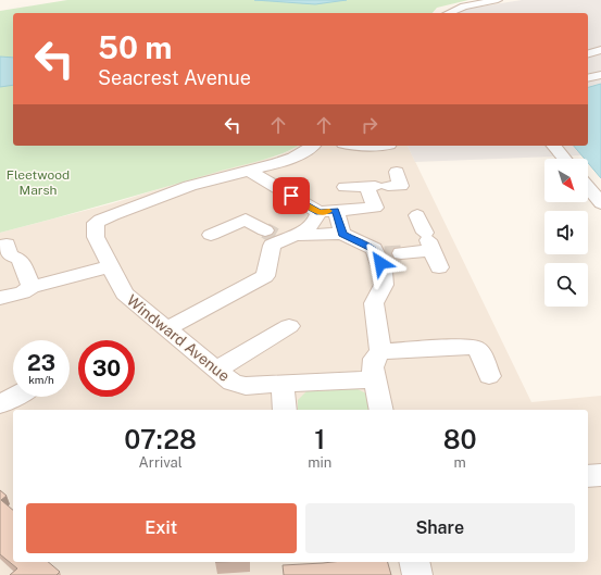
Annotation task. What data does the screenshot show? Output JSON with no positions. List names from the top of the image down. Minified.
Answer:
{"streets":{"street":["Windward Avenue"]},"parks":["Fleetwood Marsh"],"north":"bottom right","page":{"turn":["50 m","Seacrest Avenue"],"speed":"23 km/h","limit":"30","eta":["07:28","Arrival","1","min","80","m"],"buttons":["Exit","Share"]}}
